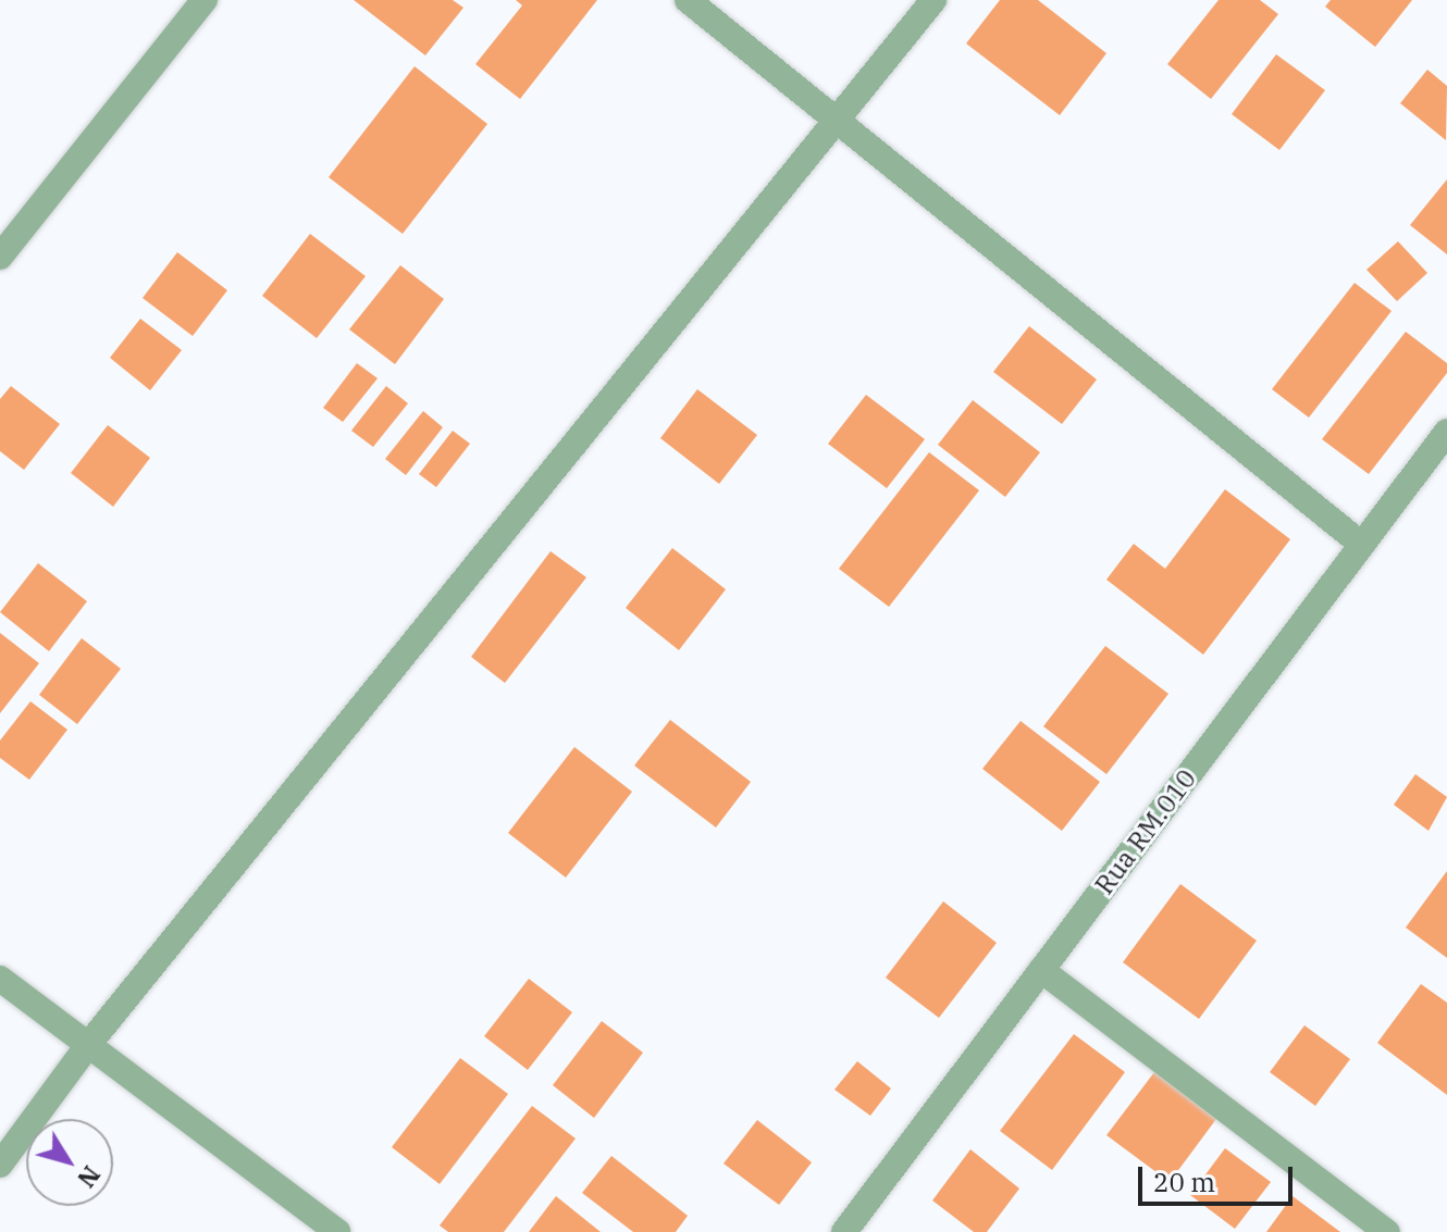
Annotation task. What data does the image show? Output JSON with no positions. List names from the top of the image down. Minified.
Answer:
{"streets":{"street":["Rua RM.010"]},"scale_bar":"20 m","north":"bottom right"}
